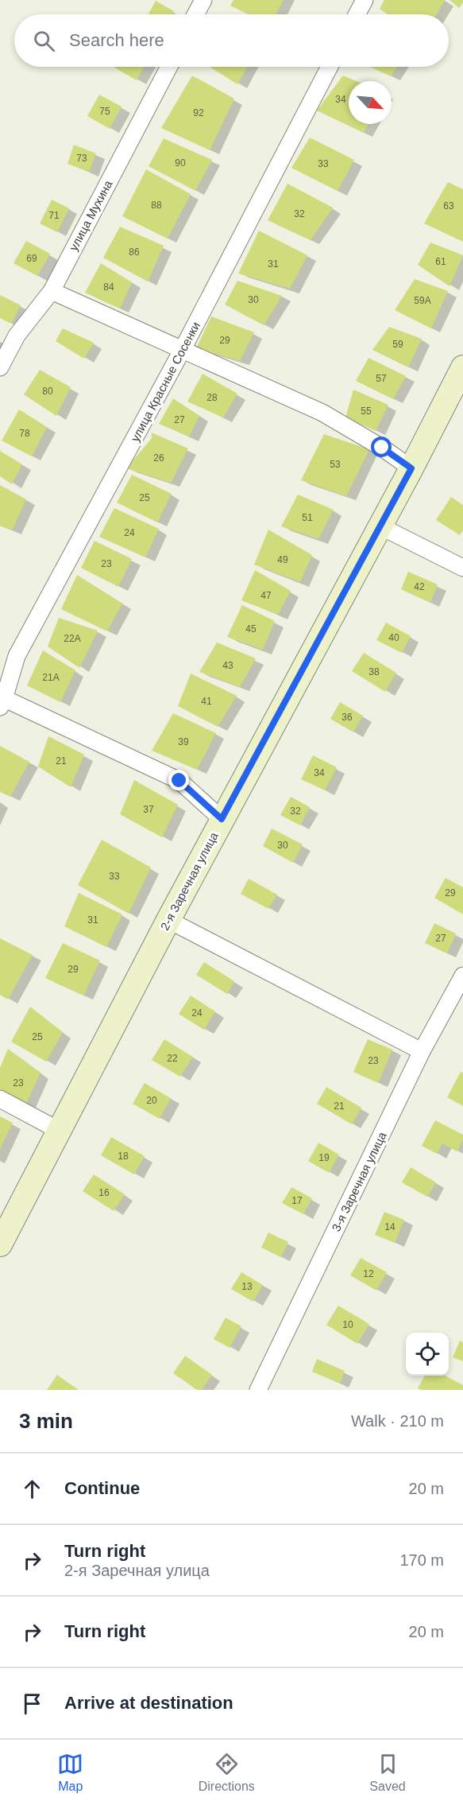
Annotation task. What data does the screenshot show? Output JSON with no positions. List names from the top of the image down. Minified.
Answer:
{"streets":{"main road":["2-я Заречная улица"],"street":["улица Мухина","улица Красные Сосенки","3-я Заречная улица"]},"house_numbers":["34","75","92","73","90","33","88","63","32","71","86","69","61","31","84","30","59А","29","59","57","80","28","55","27","78","26","53","25","51","24","49","23","42","47","45","40","22А","43","38","21А","41","36","39","21","34","37","32","30","33","29","31","27","29","24","25","22","23","23","20","21","18","19","16","17","14","12","13","10"],"north":"bottom right","page":{"search":"Search here","heading":["3 min","Walk · 210 m"],"list":[["Continue","20 m"],["Turn right","2-я Заречная улица","170 m"],["Turn right","20 m"],"Arrive at destination"],"nav":["Map","Directions","Saved"]}}
